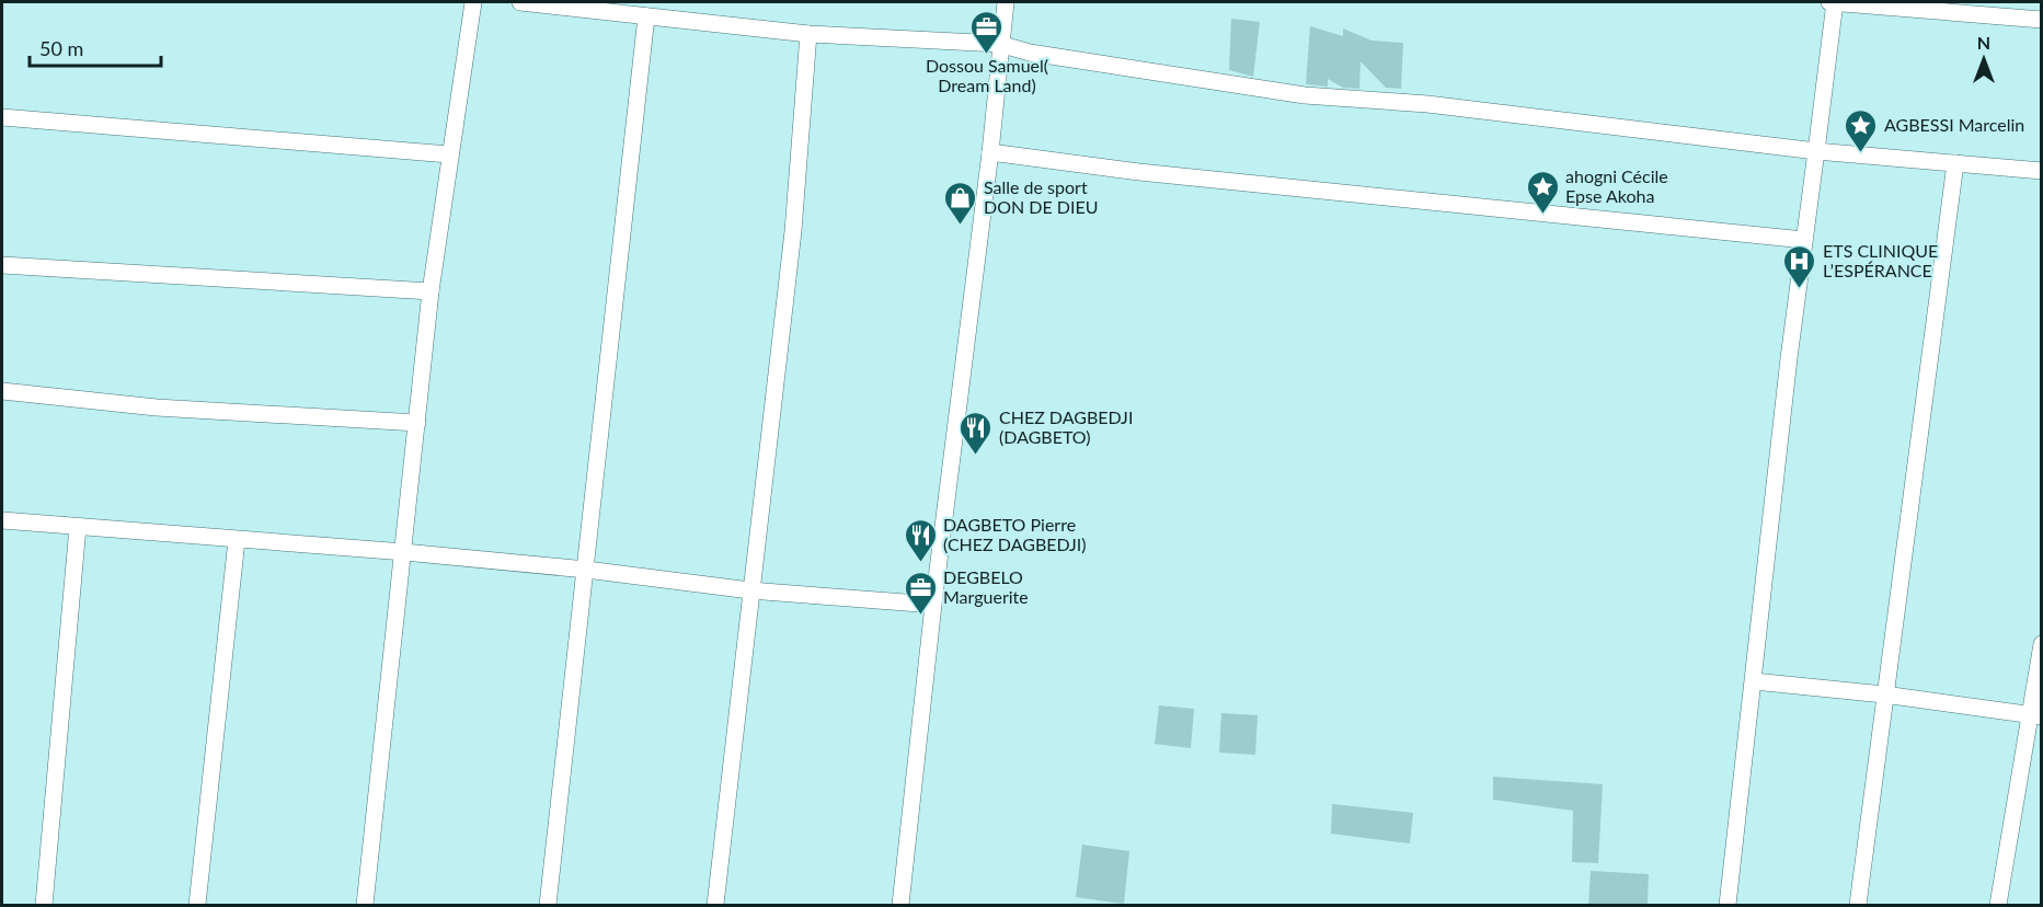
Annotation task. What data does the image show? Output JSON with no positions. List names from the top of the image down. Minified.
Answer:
{"places":{"office":["Dossou Samuel( Dream Land)","DEGBELO Marguerite"],"place":["AGBESSI Marcelin","ahogni Cécile Epse Akoha"],"shop":["Salle de sport DON DE DIEU"],"hospital":["ETS CLINIQUE L’ESPÉRANCE"],"restaurant":["CHEZ DAGBEDJI (DAGBETO)","DAGBETO Pierre (CHEZ DAGBEDJI)"]},"scale_bar":"50 m","north":"top"}
